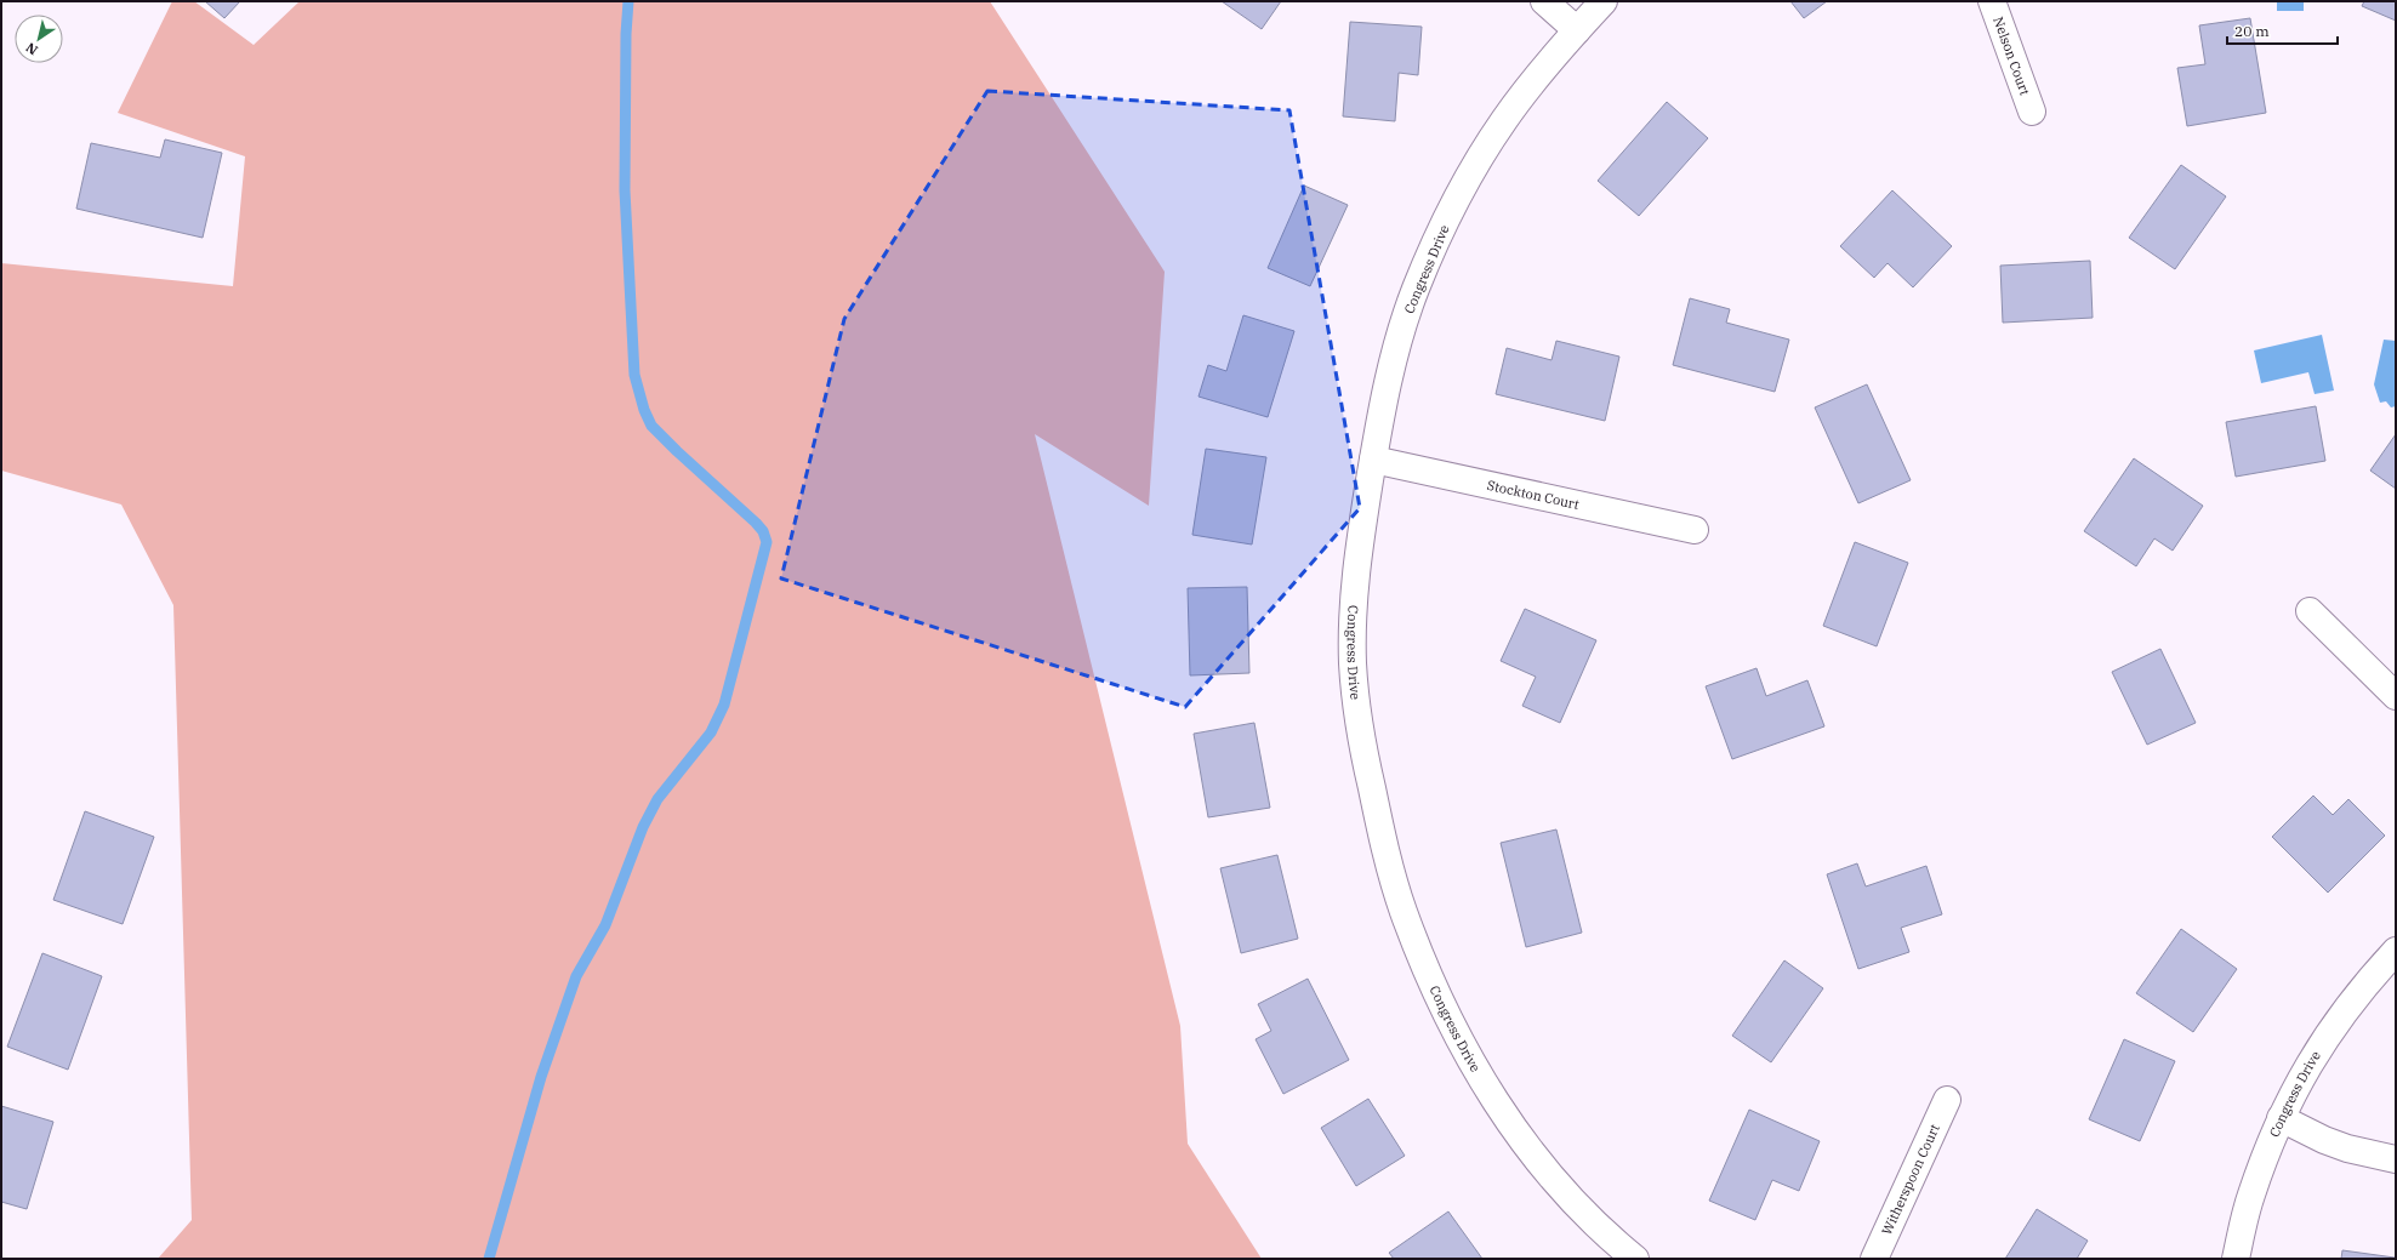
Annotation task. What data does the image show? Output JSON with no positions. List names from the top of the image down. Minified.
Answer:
{"streets":{"street":["Nelson Court","Congress Drive","Stockton Court","Witherspoon Court"]},"crossings":[["Congress Drive","Stockton Court"]],"scale_bar":"20 m","north":"bottom left"}
